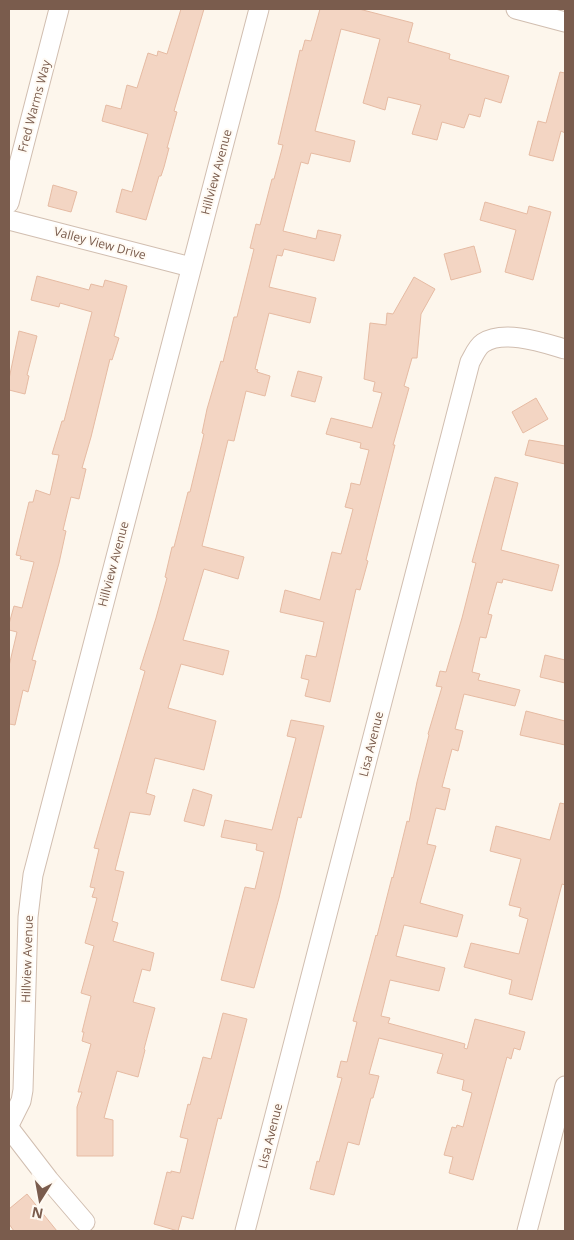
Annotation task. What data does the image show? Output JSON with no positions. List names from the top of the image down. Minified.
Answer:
{"streets":{"street":["Fred Warms Way","Hillview Avenue","Valley View Drive","Lisa Avenue"]},"crossings":[["Hillview Avenue","Valley View Drive"]],"north":"bottom"}
